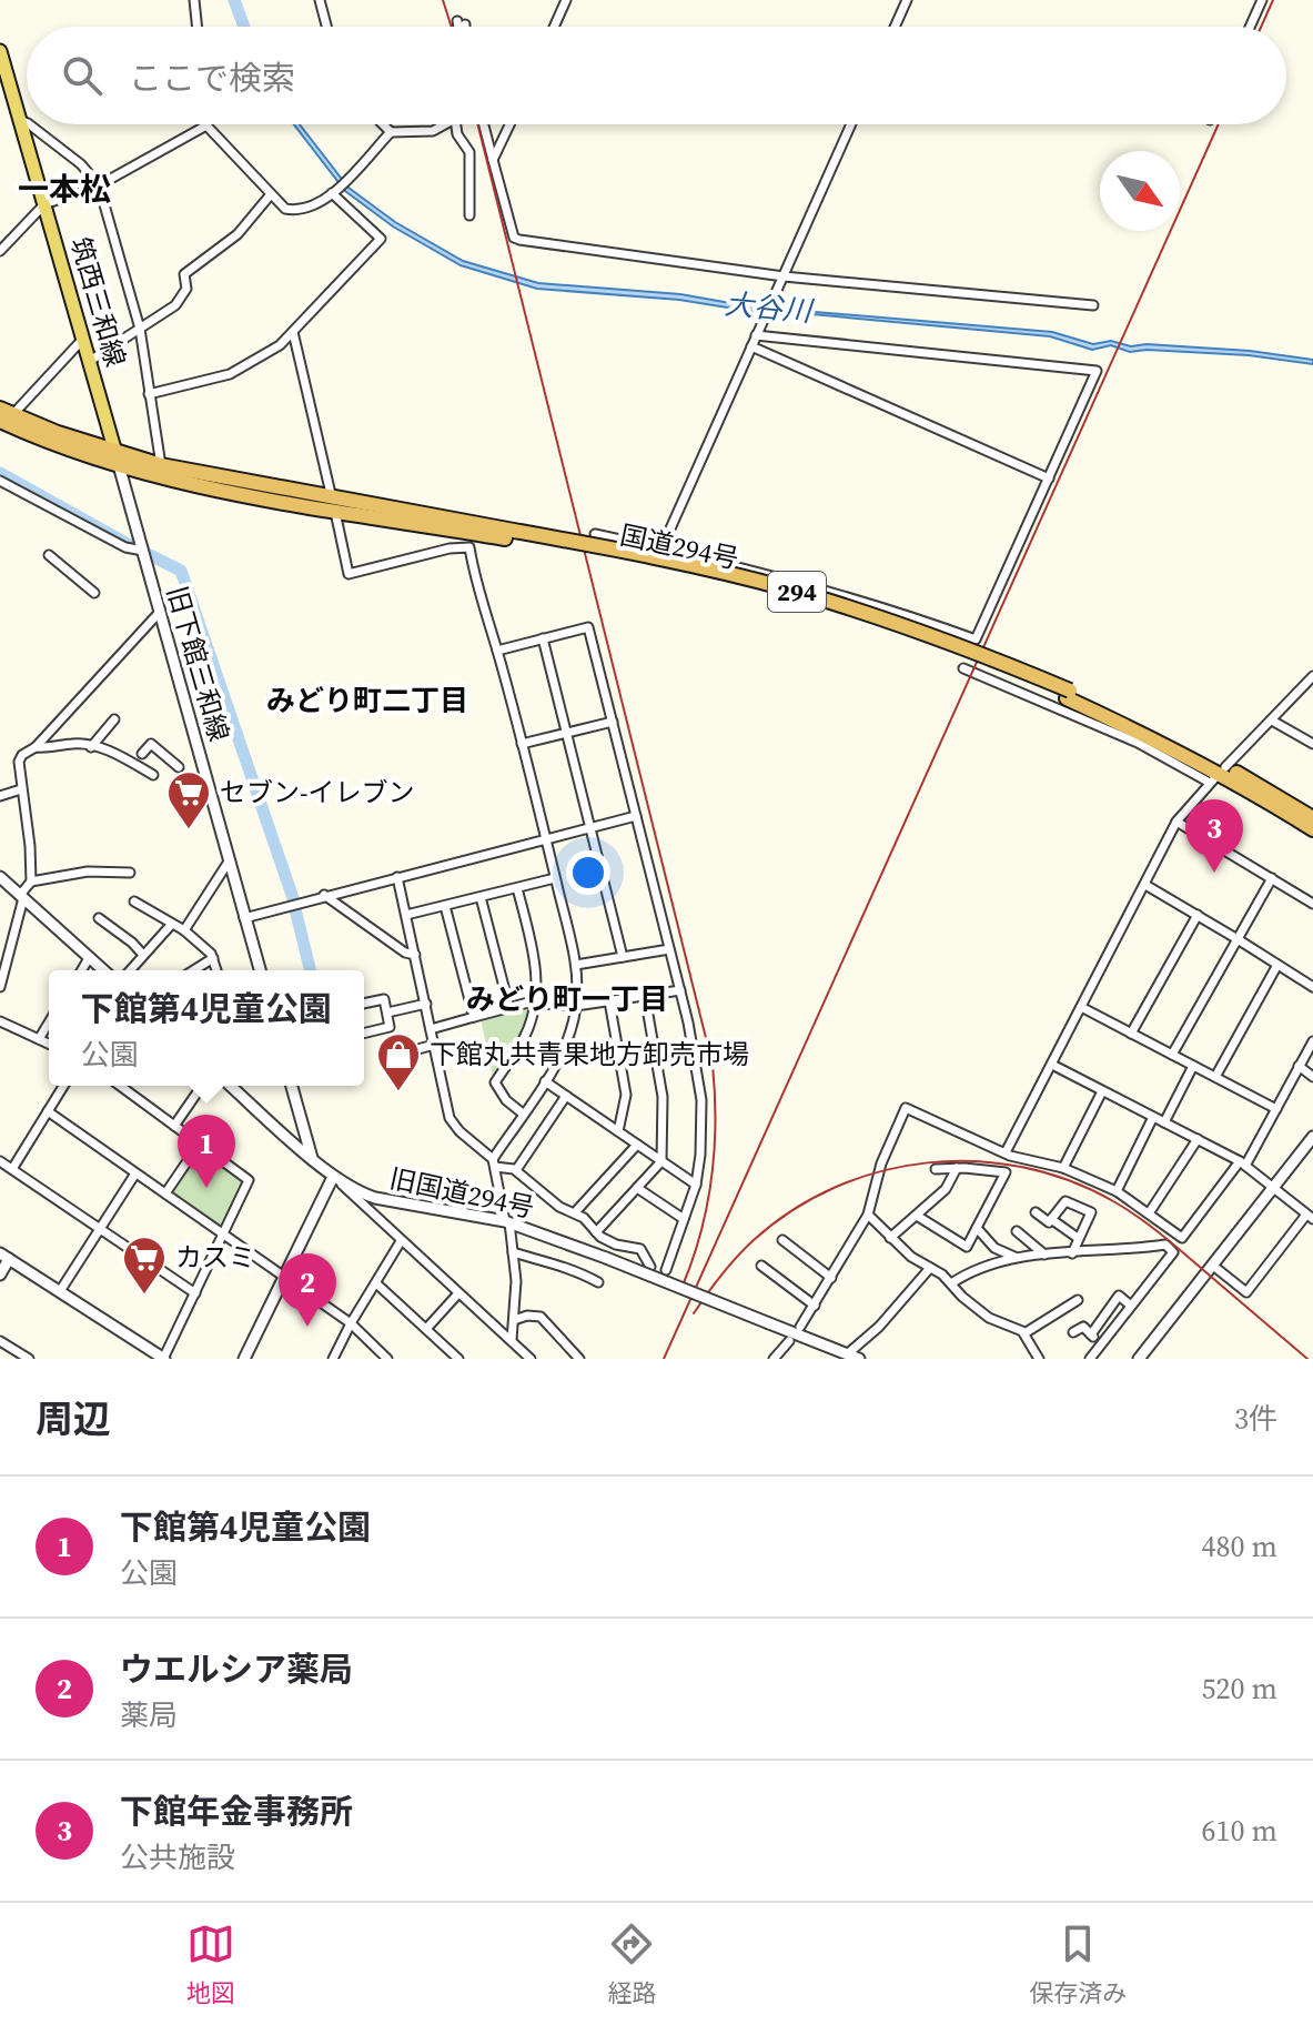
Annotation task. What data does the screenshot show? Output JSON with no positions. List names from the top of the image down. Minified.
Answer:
{"streets":{"highway":["国道294号","294"],"main road":["筑西三和線"],"street":["旧下館三和線","旧国道294号"]},"crossings":[["筑西三和線","国道294号"],["筑西三和線","旧下館三和線"],["国道294号","旧下館三和線"]],"districts":["一本松","みどり町二丁目","みどり町一丁目"],"water":["大谷川"],"places":{"supermarket":["セブン-イレブン","カスミ"],"shop":["下館丸共青果地方卸売市場"]},"north":"bottom right","page":{"search":"ここで検索","pins":["3","1","2"],"popup":["下館第4児童公園","公園"],"heading":["周辺","3件"],"list":[{"mark":"1","name":"下館第4児童公園","note":"公園","value":"480 m"},{"mark":"2","name":"ウエルシア薬局","note":"薬局","value":"520 m"},{"mark":"3","name":"下館年金事務所","note":"公共施設","value":"610 m"}],"nav":["地図","経路","保存済み"]}}
